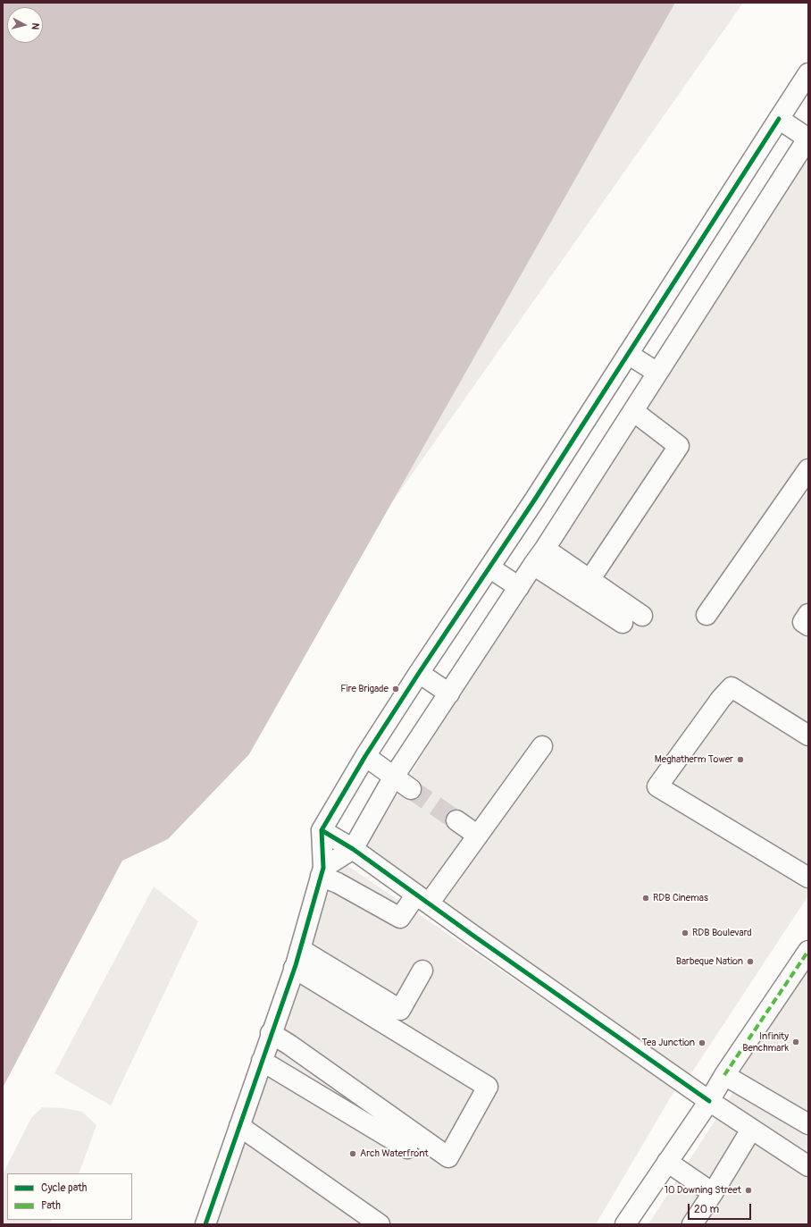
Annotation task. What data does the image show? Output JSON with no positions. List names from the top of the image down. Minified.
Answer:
{"places":["Fire Brigade","Meghatherm Tower","RDB Cinemas","RDB Boulevard","Barbeque Nation","Infinity Benchmark","Tea Junction","Arch Waterfront","10 Downing Street"],"legend":["Cycle path","Path"],"scale_bar":"20 m","north":"right"}
